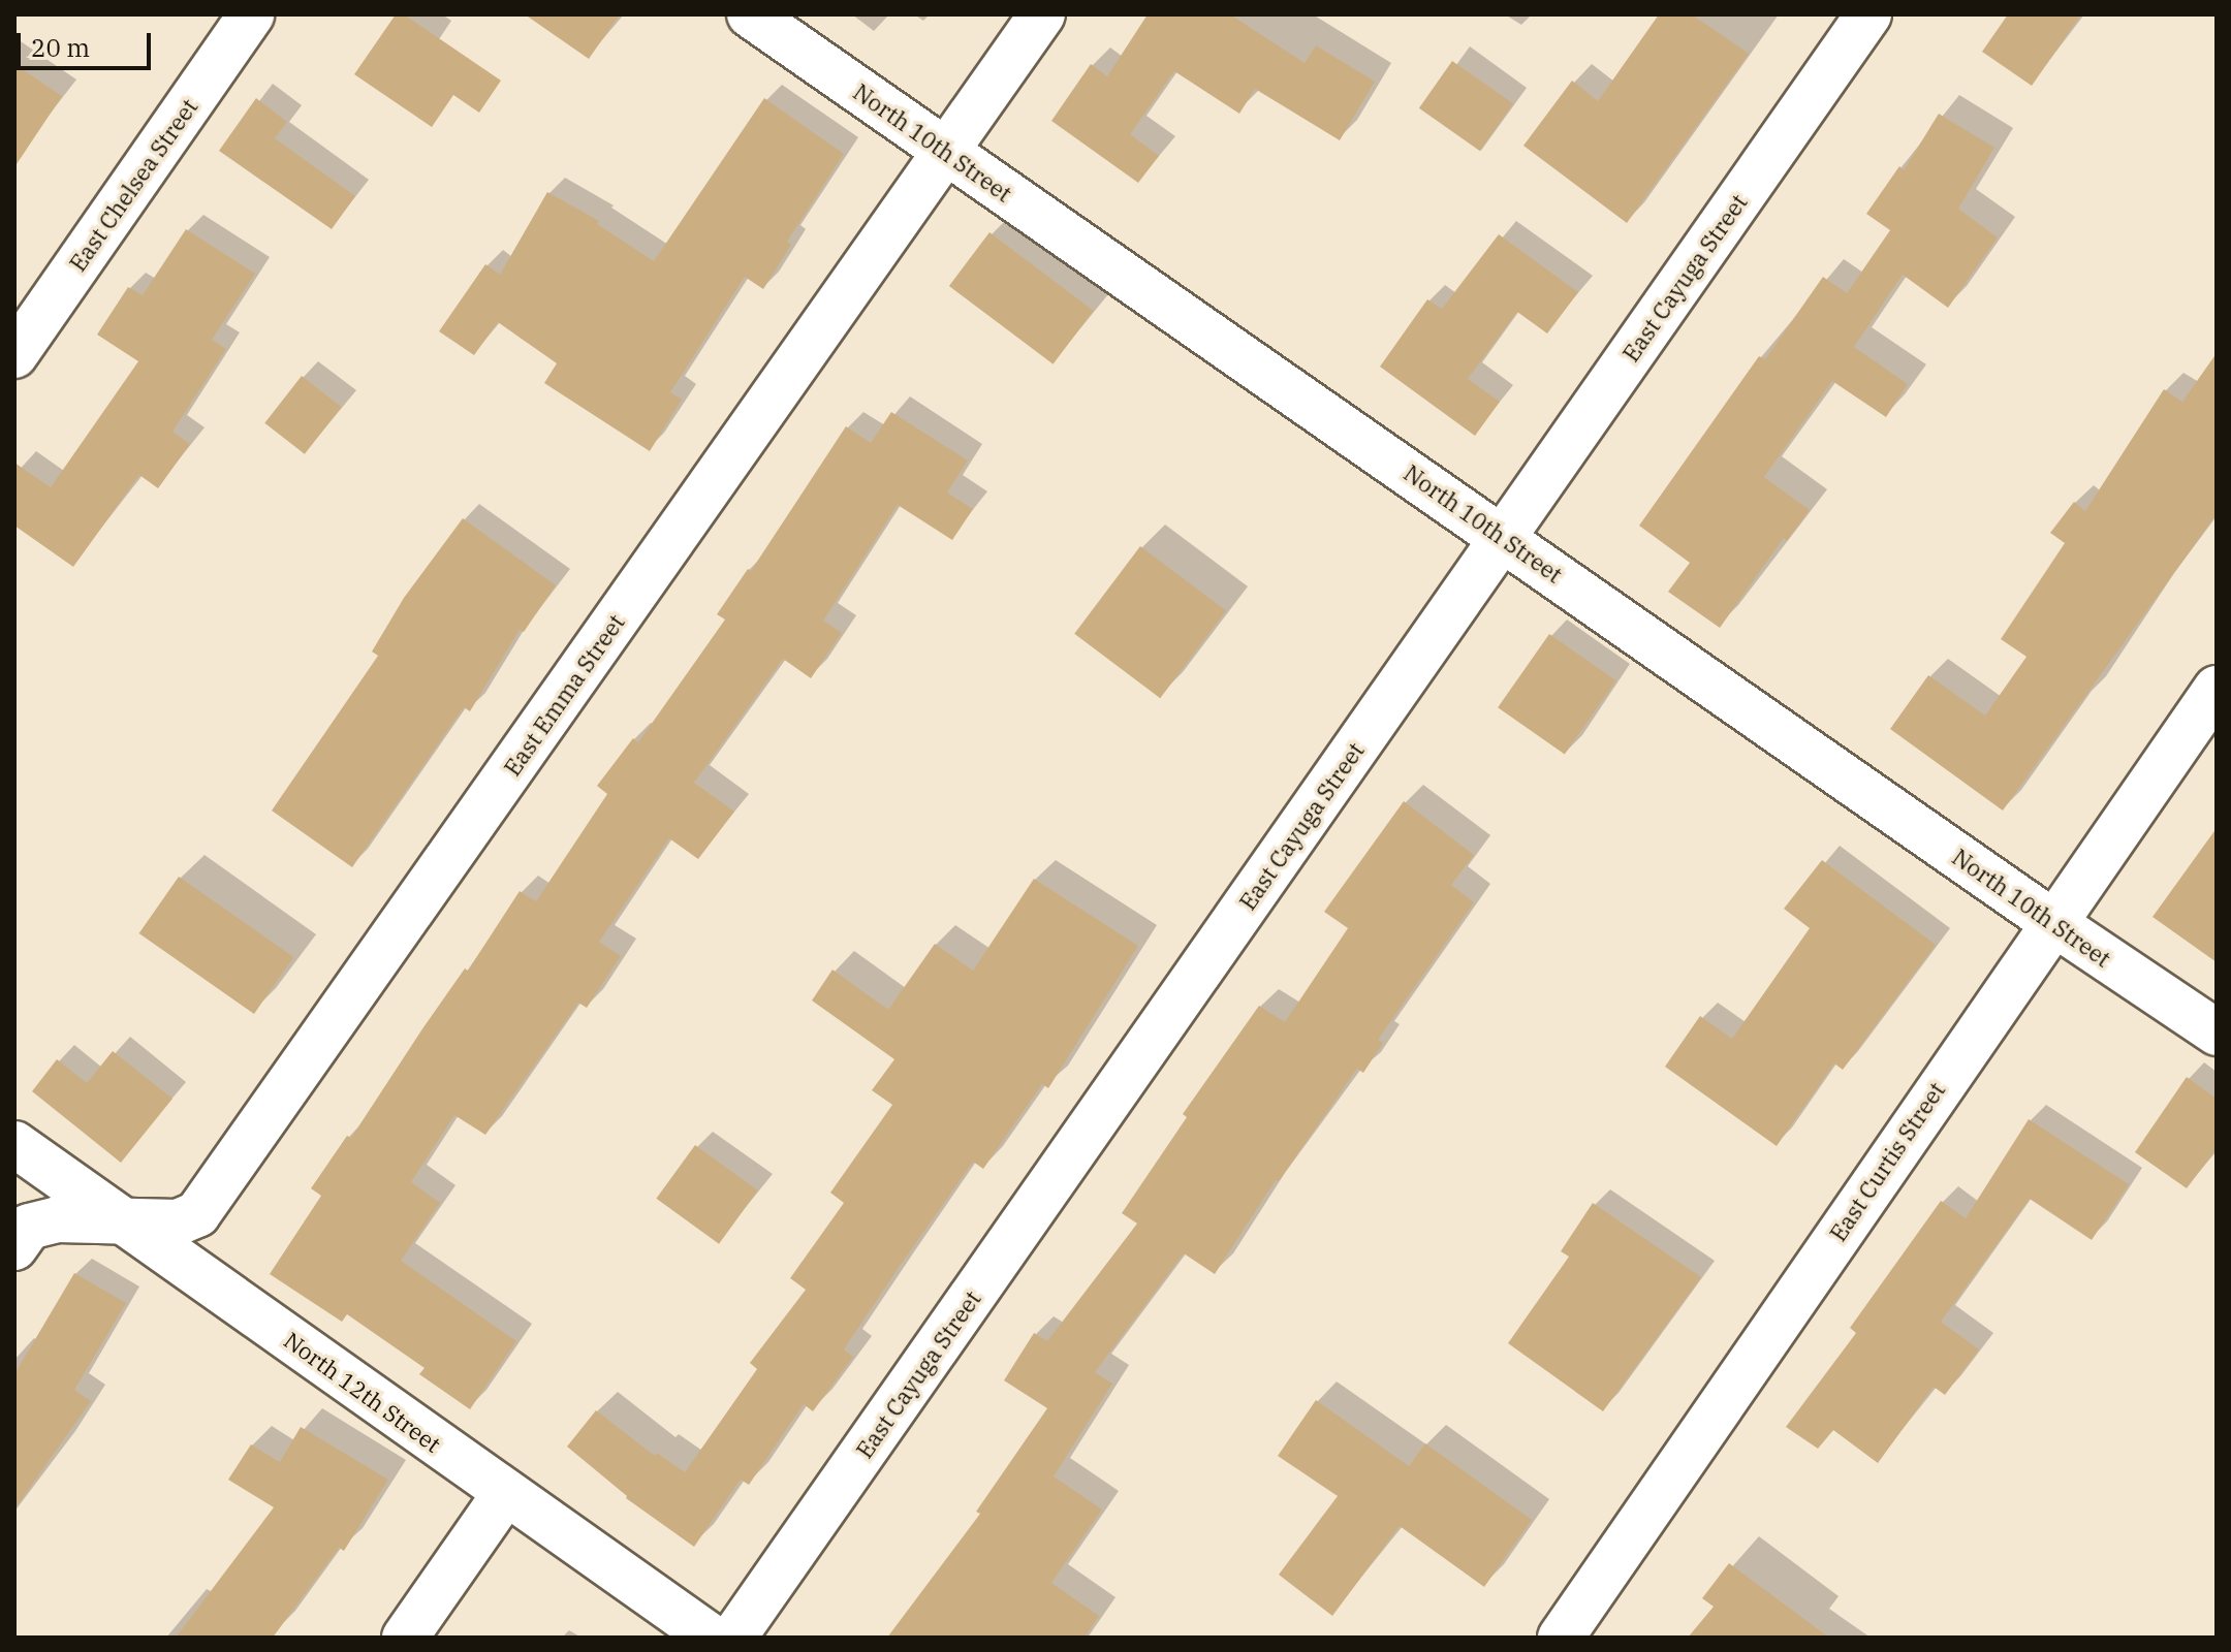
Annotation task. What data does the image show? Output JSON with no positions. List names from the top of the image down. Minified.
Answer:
{"streets":{"street":["North 10th Street","East Chelsea Street","East Cayuga Street","East Emma Street","East Curtis Street","North 12th Street"]},"crossings":[["North 10th Street","East Cayuga Street"],["North 10th Street","East Emma Street"],["North 10th Street","East Curtis Street"],["East Emma Street","North 12th Street"]],"scale_bar":"20 m"}
